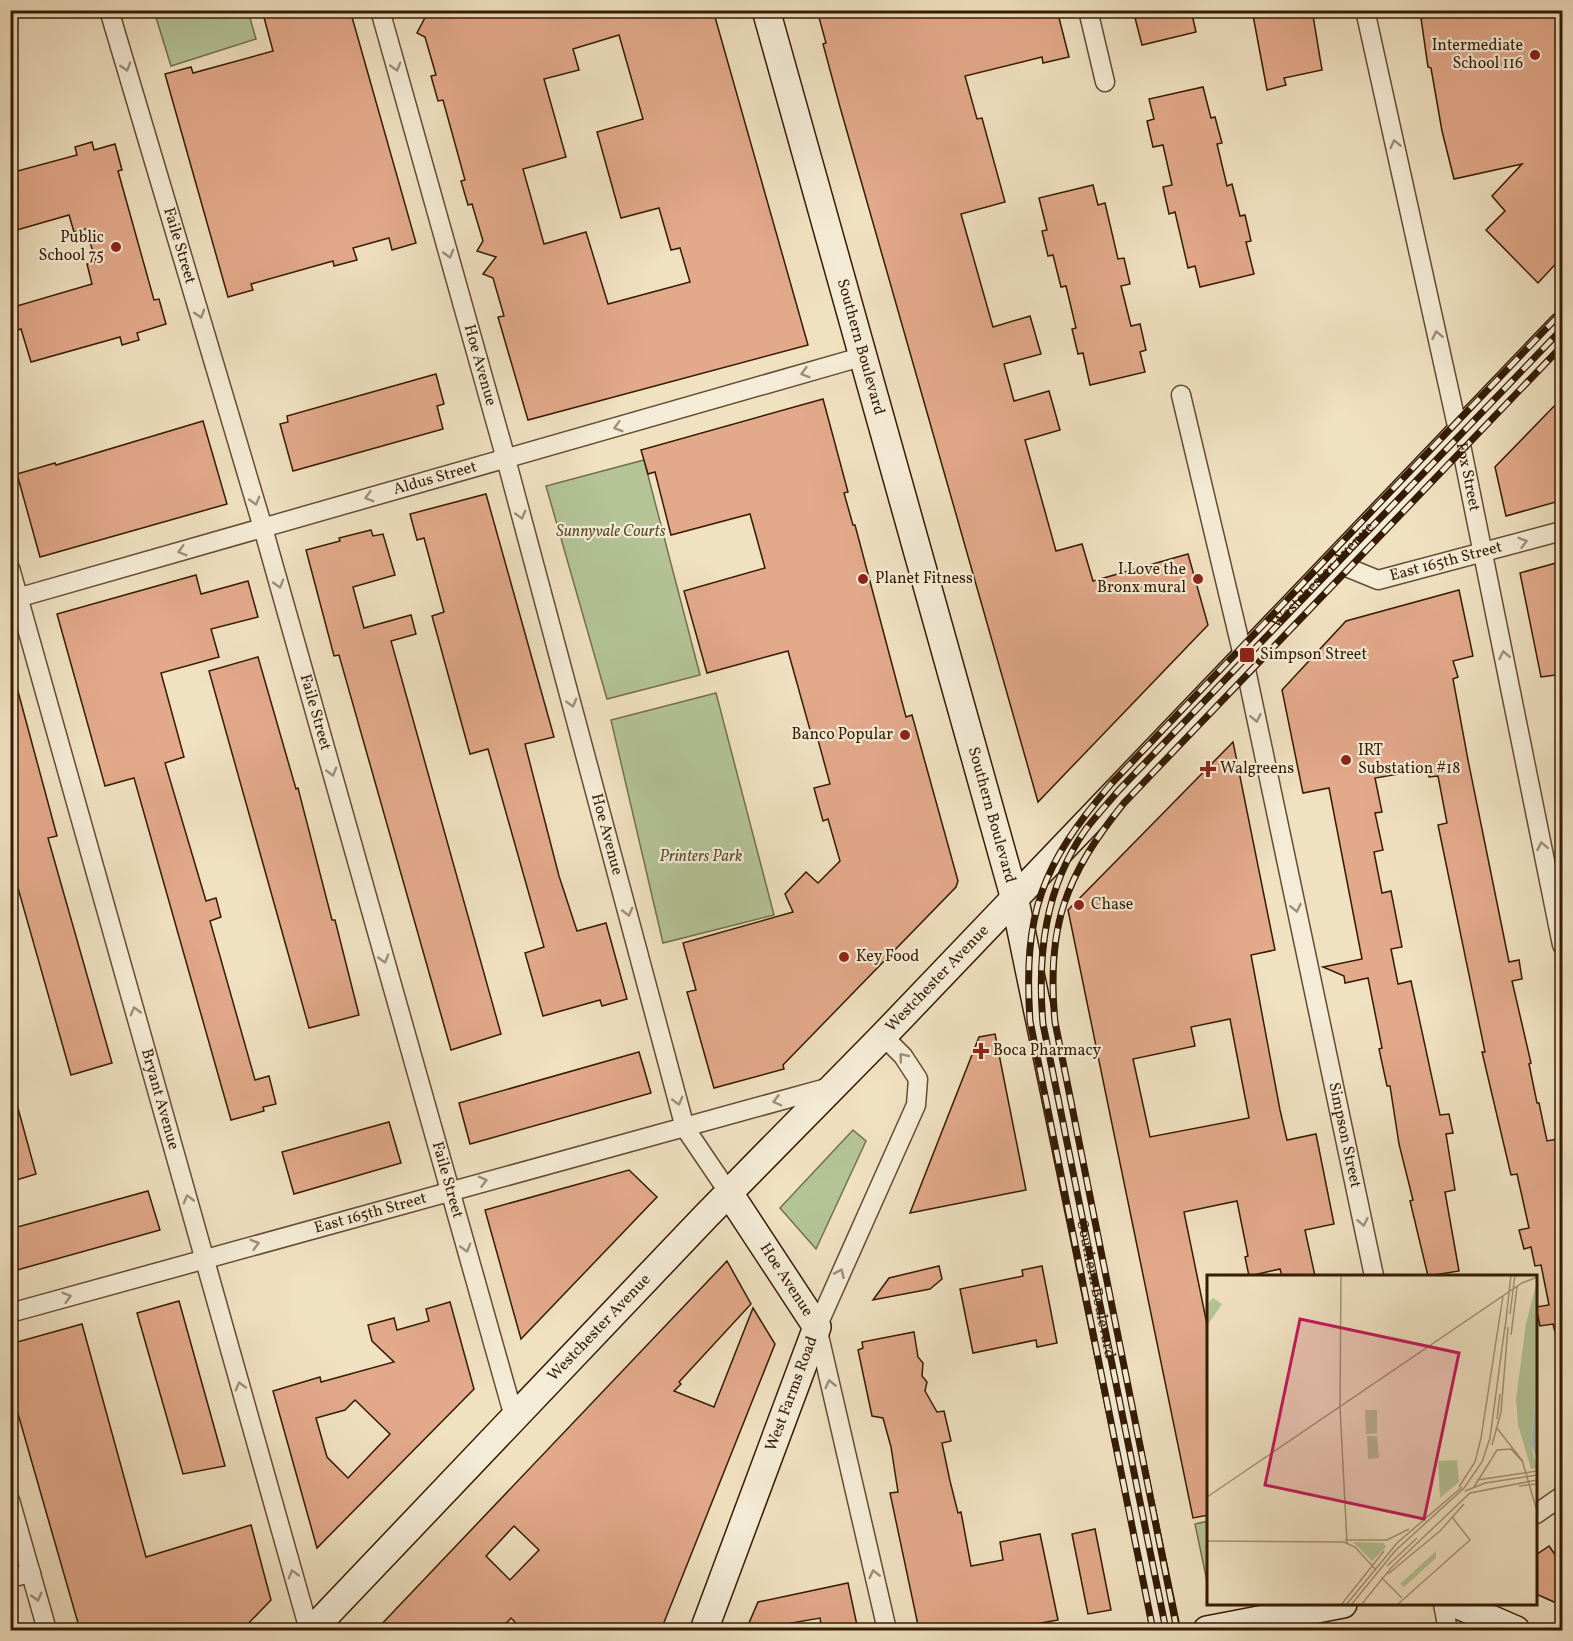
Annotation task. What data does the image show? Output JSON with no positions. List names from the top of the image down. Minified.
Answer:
{"streets":{"main road":["Southern Boulevard","Hoe Avenue","Westchester Avenue","West Farms Road"],"street":["Faile Street","Fox Street","Aldus Street","East 165th Street","Bryant Avenue","Simpson Street"]},"crossings":[["Faile Street","Aldus Street"],["Faile Street","East 165th Street"],["Faile Street","Westchester Avenue"],["Southern Boulevard","Aldus Street"],["Southern Boulevard","Westchester Avenue"],["Hoe Avenue","Aldus Street"],["Hoe Avenue","East 165th Street"],["Hoe Avenue","Westchester Avenue"],["Hoe Avenue","West Farms Road"],["Fox Street","East 165th Street"],["Fox Street","Westchester Avenue"],["Aldus Street","Bryant Avenue"],["East 165th Street","Westchester Avenue"],["East 165th Street","Bryant Avenue"],["Westchester Avenue","Bryant Avenue"],["Westchester Avenue","Simpson Street"],["Westchester Avenue","West Farms Road"]],"one_way":["Faile Street","Fox Street","Aldus Street","Bryant Avenue","Simpson Street","West Farms Road"],"parks":["Sunnyvale Courts","Printers Park"],"places":{"other":["Intermediate School 116","Public School 75","Planet Fitness","I Love the Bronx mural","Banco Popular","IRT Substation #18","Chase","Key Food"],"transit":["Simpson Street"],"health":["Walgreens","Boca Pharmacy"]}}
